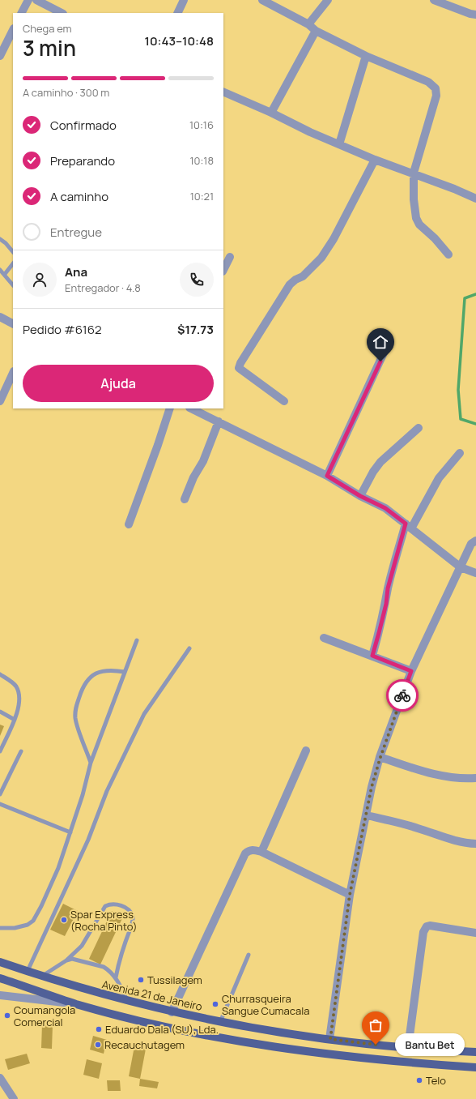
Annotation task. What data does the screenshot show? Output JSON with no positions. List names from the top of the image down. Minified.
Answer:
{"streets":{"main road":["Avenida 21 de Janeiro"]},"places":["Spar Express (Rocha Pinto)","Tussilagem","Churrasqueira Sangue Cumacala","Coumangola Comercial","Eduardo Dala (SU), Lda.","Recauchutagem","Bantu Bet","Telo"],"page":{"heading":["3 min","Chega em","10:43–10:48"],"panel":["Ana","Entregador · 4.8","Pedido #6162","$17.73"],"bar":"A caminho · 300 m","list":[["Confirmado","10:16"],["Preparando","10:18"],["A caminho","10:21"],"Entregue"],"buttons":"Ajuda","bubble":"Bantu Bet"}}
